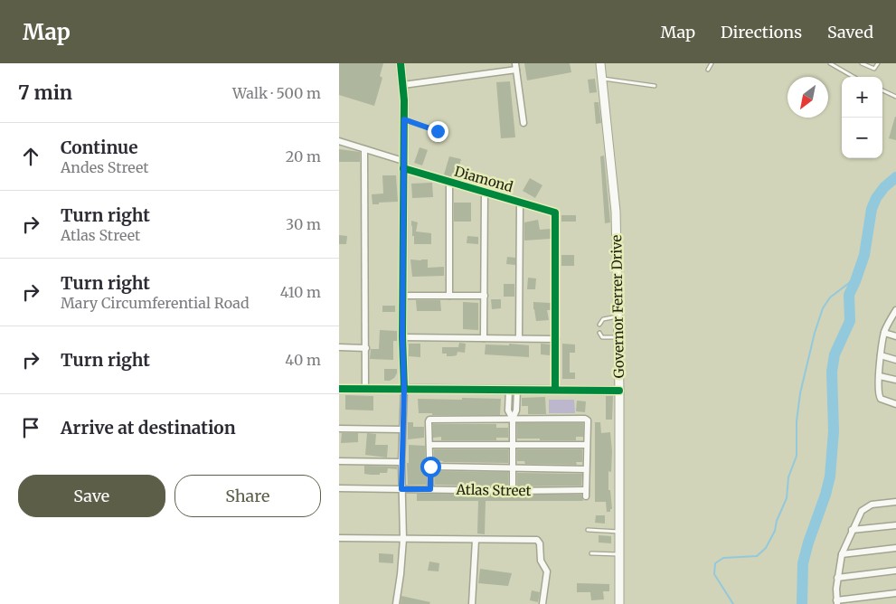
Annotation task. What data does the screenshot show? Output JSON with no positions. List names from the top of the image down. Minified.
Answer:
{"streets":{"main road":["Governor Ferrer Drive"],"street":["Diamond","Atlas Street"]},"north":"bottom left","page":{"header":"Map","nav":["Map","Directions","Saved"],"heading":["7 min","Walk · 500 m"],"map_buttons":["+","−"],"list":[["Continue","Andes Street","20 m"],["Turn right","Atlas Street","30 m"],["Turn right","Mary Circumferential Road","410 m"],["Turn right","40 m"],"Arrive at destination"],"buttons":["Save","Share"]}}
